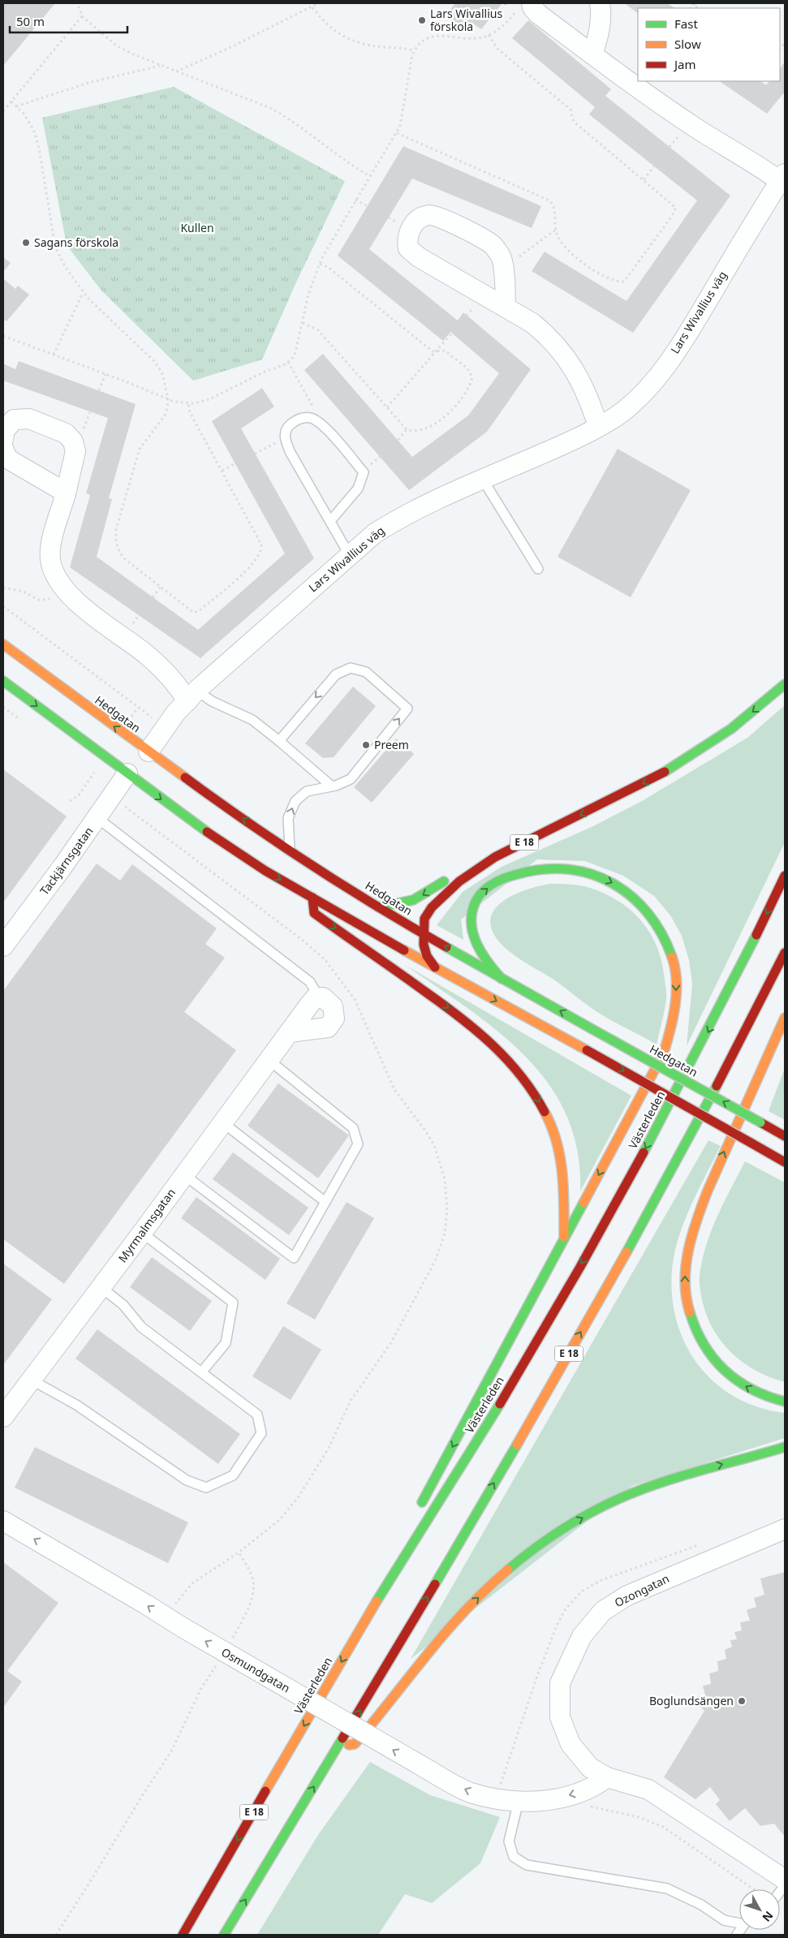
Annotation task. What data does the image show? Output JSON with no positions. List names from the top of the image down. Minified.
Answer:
{"streets":{"main road":["Hedgatan","E 18","Västerleden"],"street":["Lars Wivallius väg","Tackjärnsgatan","Myrmalmsgatan","Ozongatan","Osmundgatan"]},"crossings":[["Lars Wivallius väg","Hedgatan"],["Hedgatan","E 18"],["E 18","Västerleden"],["Ozongatan","Osmundgatan"]],"one_way":["Osmundgatan"],"parks":["Kullen"],"places":["Lars Wivallius förskola","Sagans förskola","Preem","Boglundsängen"],"legend":["Fast","Slow","Jam"],"scale_bar":"50 m","north":"bottom right"}
